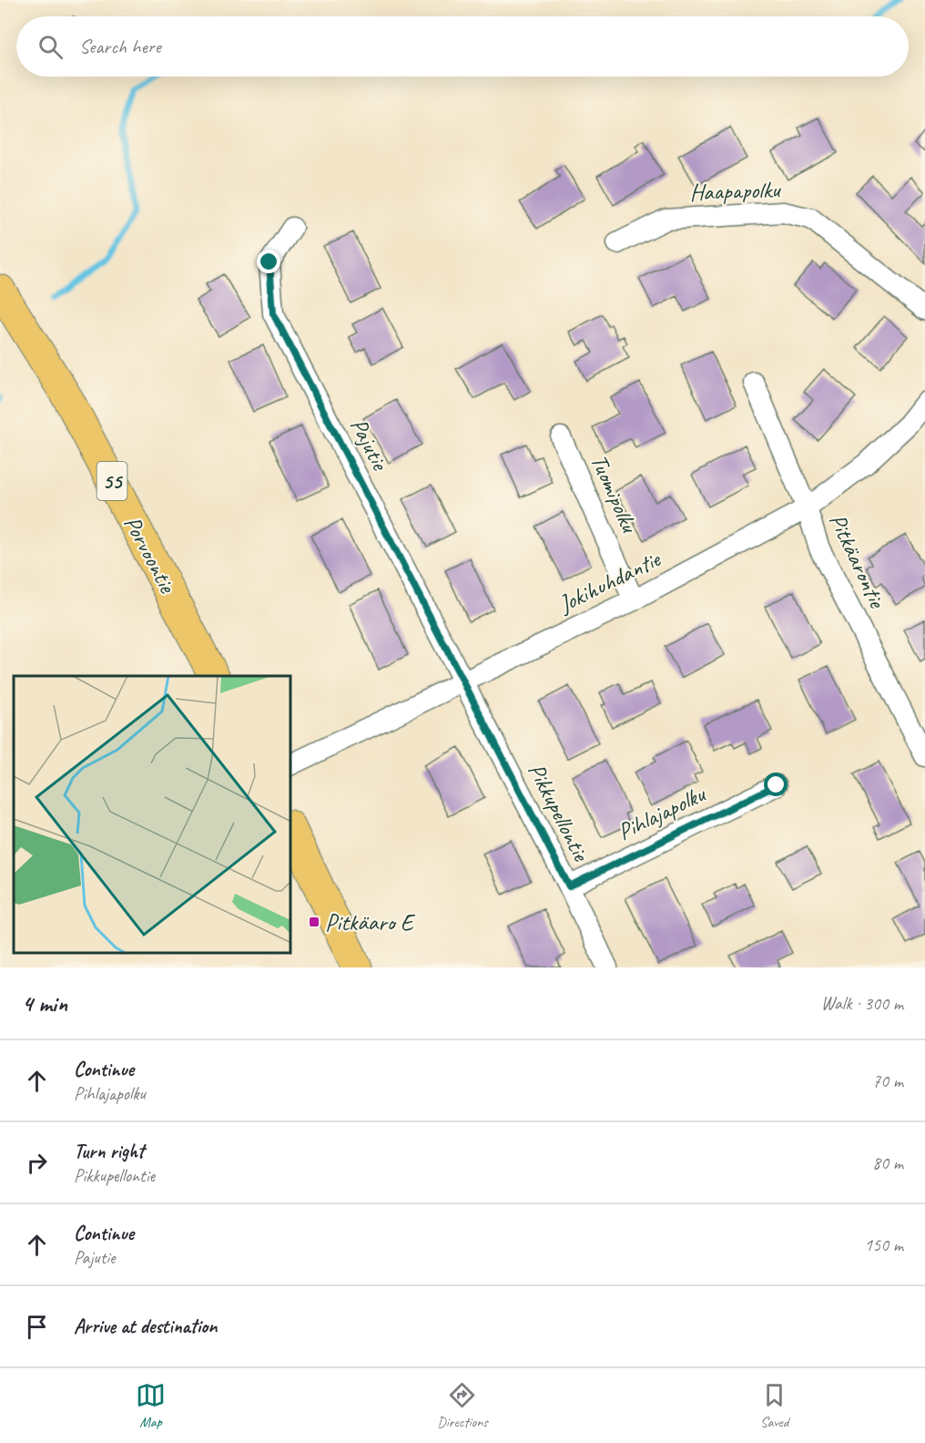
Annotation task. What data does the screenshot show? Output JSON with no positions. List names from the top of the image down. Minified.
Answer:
{"streets":{"main road":["55","Porvoontie"],"street":["Haapapolku","Pajutie","Tuomipolku","Pitkäarontie","Jokihuhdantie","Pikkupellontie","Pihlajapolku"]},"crossings":[["Pajutie","Jokihuhdantie"],["Pajutie","Pikkupellontie"],["Tuomipolku","Jokihuhdantie"],["Pitkäarontie","Jokihuhdantie"],["Jokihuhdantie","Pikkupellontie"],["Pikkupellontie","Pihlajapolku"]],"places":{"transit":["Pitkäaro E"]},"page":{"search":"Search here","heading":["4 min","Walk · 300 m"],"list":[["Continue","Pihlajapolku","70 m"],["Turn right","Pikkupellontie","80 m"],["Continue","Pajutie","150 m"],"Arrive at destination"],"nav":["Map","Directions","Saved"]}}
